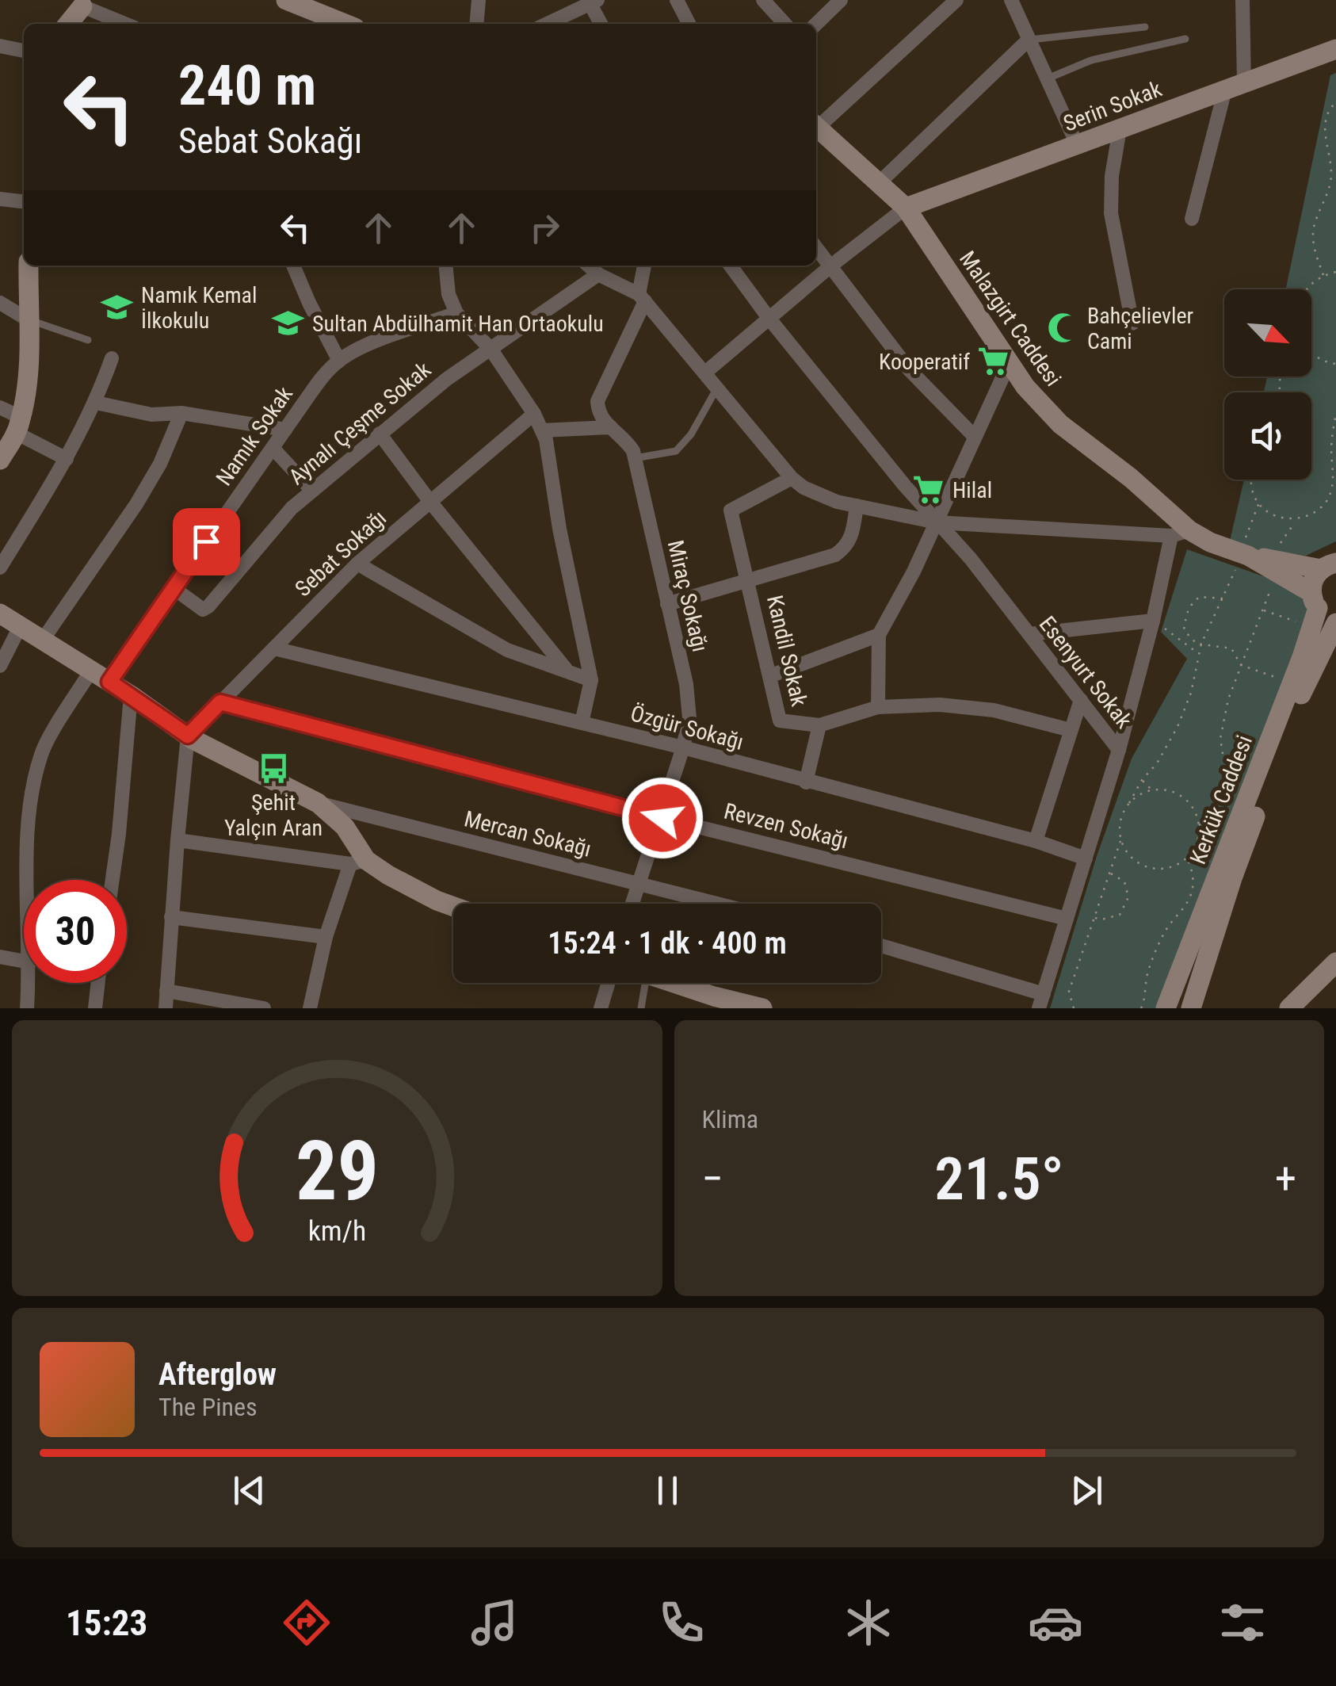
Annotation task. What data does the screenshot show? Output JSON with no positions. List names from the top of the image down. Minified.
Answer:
{"streets":{"street":["Serin Sokak","Malazgirt Caddesi","Aynalı Çeşme Sokak","Namık Sokak","Sebat Sokağı","Miraç Sokağı","Kandil Sokak","Esenyurt Sokak","Özgür Sokağı","Kerkük Caddesi","Revzen Sokağı","Mercan Sokağı"]},"crossings":[["Serin Sokak","Malazgirt Caddesi"],["Malazgirt Caddesi","Kerkük Caddesi"],["Aynalı Çeşme Sokak","Namık Sokak"],["Sebat Sokağı","Özgür Sokağı"],["Sebat Sokağı","Revzen Sokağı"],["Miraç Sokağı","Özgür Sokağı"],["Miraç Sokağı","Revzen Sokağı"],["Miraç Sokağı","Mercan Sokağı"],["Esenyurt Sokak","Özgür Sokağı"],["Esenyurt Sokak","Revzen Sokağı"]],"places":{"school or university":["Namık Kemal İlkokulu","Sultan Abdülhamit Han Ortaokulu"],"mosque":["Bahçelievler Cami"],"supermarket":["Kooperatif","Hilal"],"bus stop":["Şehit Yalçın Aran"]},"north":"bottom right","page":{"turn":["240 m","Sebat Sokağı"],"limit":"30","trip":"15:24 · 1 dk · 400 m","tile":"Klima","heat":["−","21.5°","+"],"song":["Afterglow","The Pines"],"tabs":"15:23","gauge":["29","km/h"]}}
